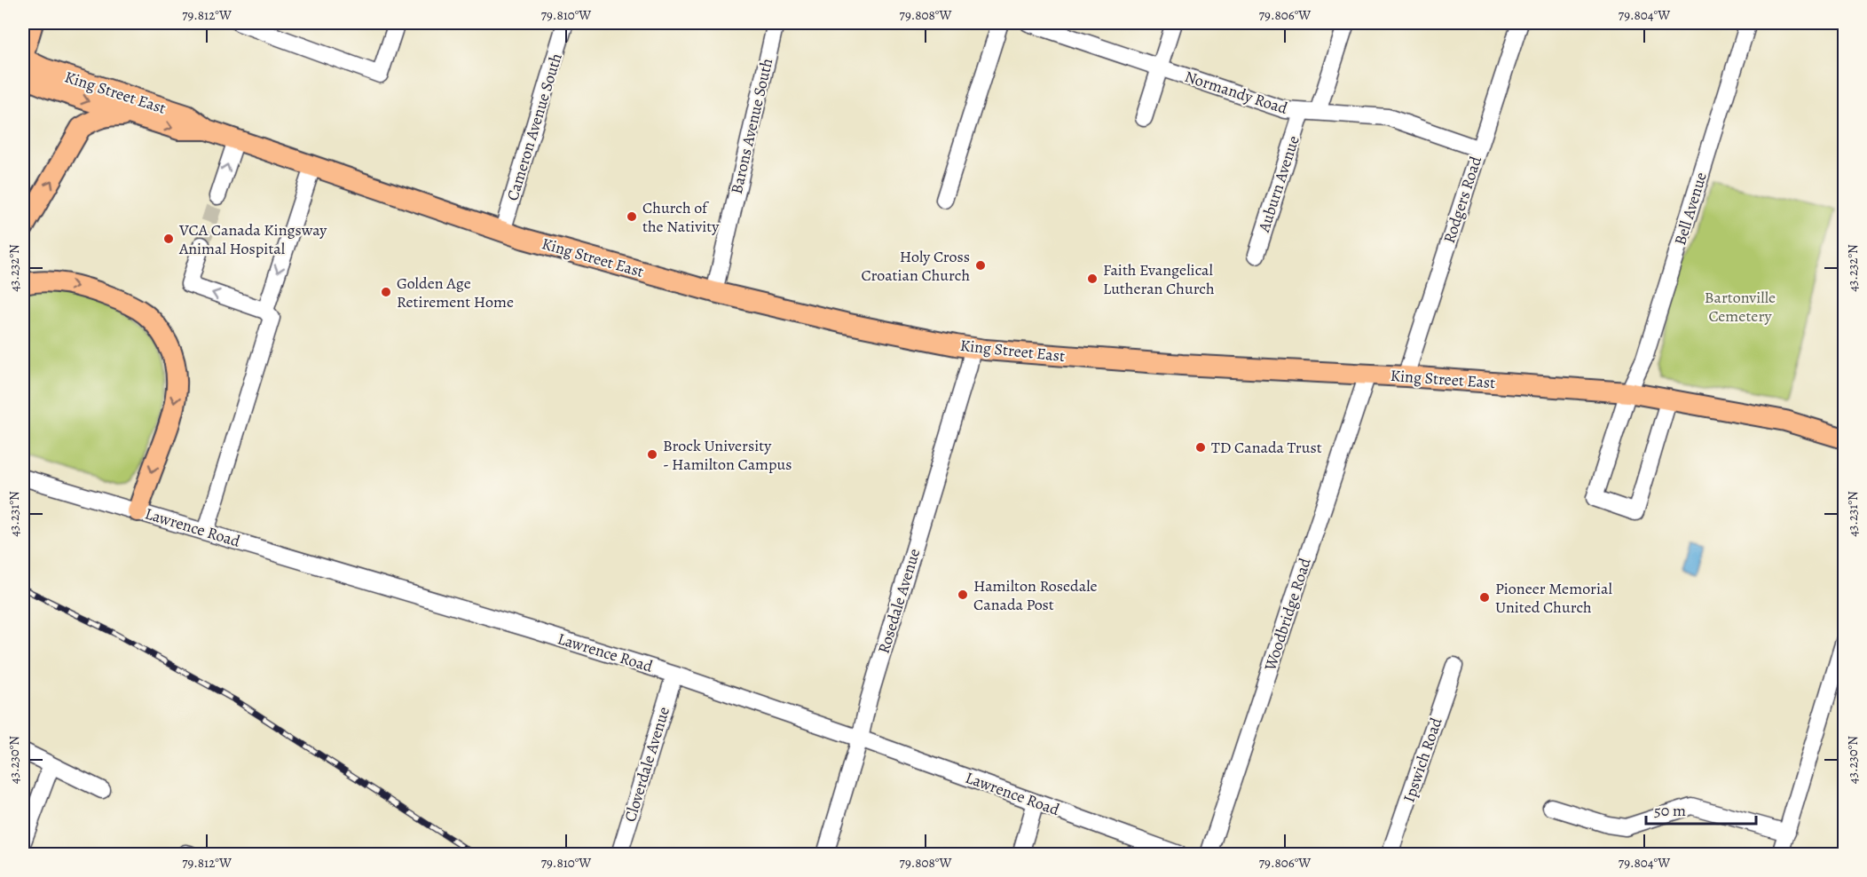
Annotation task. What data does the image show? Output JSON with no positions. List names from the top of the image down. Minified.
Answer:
{"streets":{"main road":["King Street East"],"street":["Normandy Road","Barons Avenue South","Cameron Avenue South","Auburn Avenue","Rodgers Road","Bell Avenue","Lawrence Road","Rosedale Avenue","Woodbridge Road","Ipswich Road","Cloverdale Avenue"]},"crossings":[["King Street East","Barons Avenue South"],["King Street East","Cameron Avenue South"],["King Street East","Rodgers Road"],["King Street East","Bell Avenue"],["King Street East","Rosedale Avenue"],["King Street East","Woodbridge Road"],["Normandy Road","Auburn Avenue"],["Normandy Road","Rodgers Road"],["Lawrence Road","Rosedale Avenue"],["Lawrence Road","Cloverdale Avenue"]],"parks":["Bartonville Cemetery"],"places":["Church of the Nativity","VCA Canada Kingsway Animal Hospital","Holy Cross Croatian Church","Faith Evangelical Lutheran Church","Golden Age Retirement Home","TD Canada Trust","Brock University - Hamilton Campus","Hamilton Rosedale Canada Post","Pioneer Memorial United Church"],"scale_bar":"50 m","coordinates":["79.812°W","79.810°W","79.808°W","79.806°W","79.804°W","43.232°N","43.231°N","43.230°N"]}
